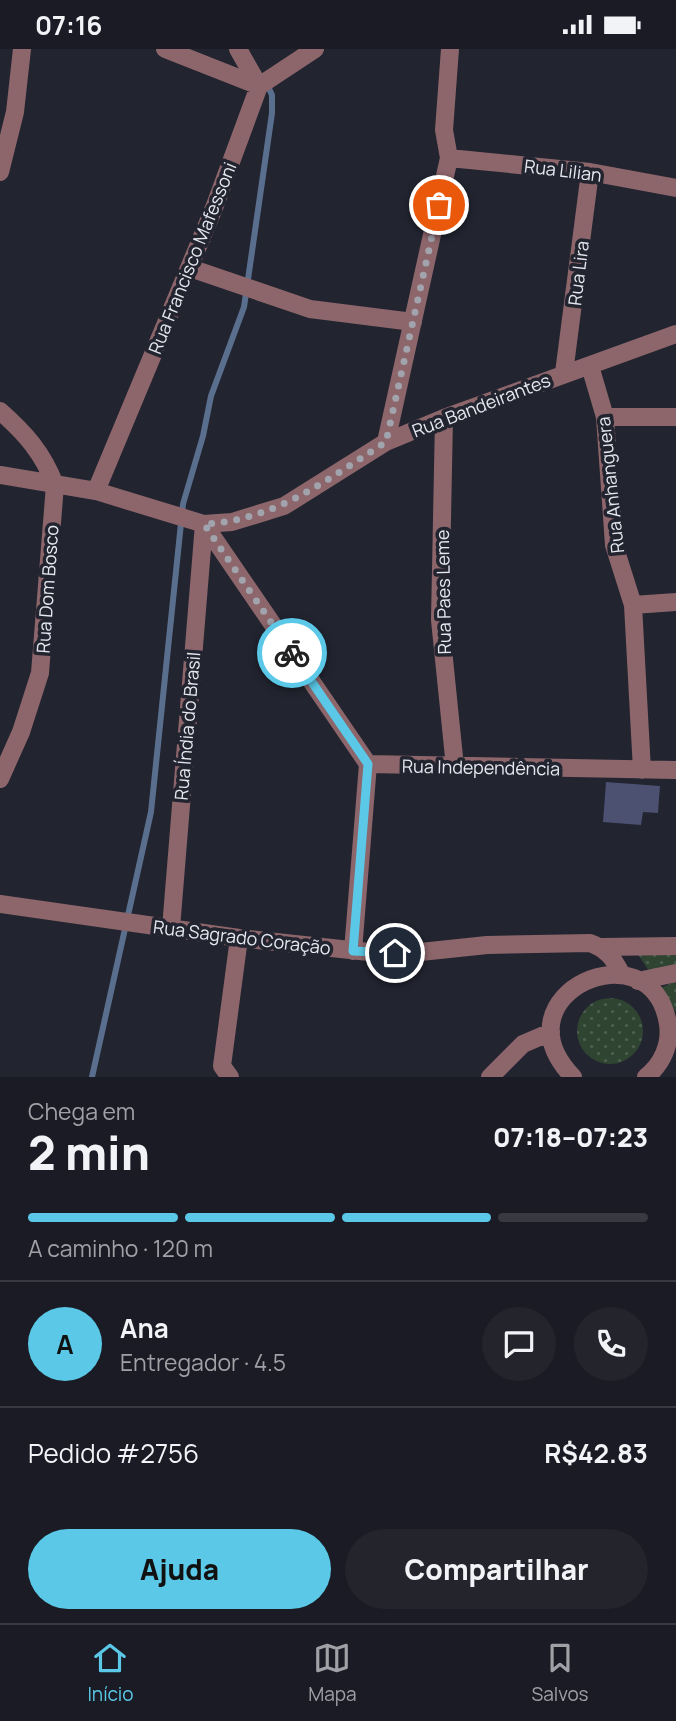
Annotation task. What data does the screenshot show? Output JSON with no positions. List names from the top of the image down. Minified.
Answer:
{"streets":{"street":["Rua Lilian","Rua Francisco Mafessoni","Rua Lira","Rua Bandeirantes","Rua Anhanguera","Rua Dom Bosco","Rua Paes Leme","Rua Índia do Brasil","Rua Independência","Rua Sagrado Coração"]},"crossings":[["Rua Lilian","Rua Lira"],["Rua Francisco Mafessoni","Rua Bandeirantes"],["Rua Lira","Rua Bandeirantes"],["Rua Bandeirantes","Rua Anhanguera"],["Rua Bandeirantes","Rua Dom Bosco"],["Rua Bandeirantes","Rua Paes Leme"],["Rua Bandeirantes","Rua Índia do Brasil"],["Rua Anhanguera","Rua Independência"],["Rua Paes Leme","Rua Independência"],["Rua Índia do Brasil","Rua Sagrado Coração"]],"page":{"status":"07:16","heading":["2 min","Chega em","07:18–07:23"],"panel":["Ana","Entregador · 4.5","Pedido #2756","R$42.83"],"bar":"A caminho · 120 m","round":"A","buttons":["Ajuda","Compartilhar"],"tabs":["Início","Mapa","Salvos"]}}
